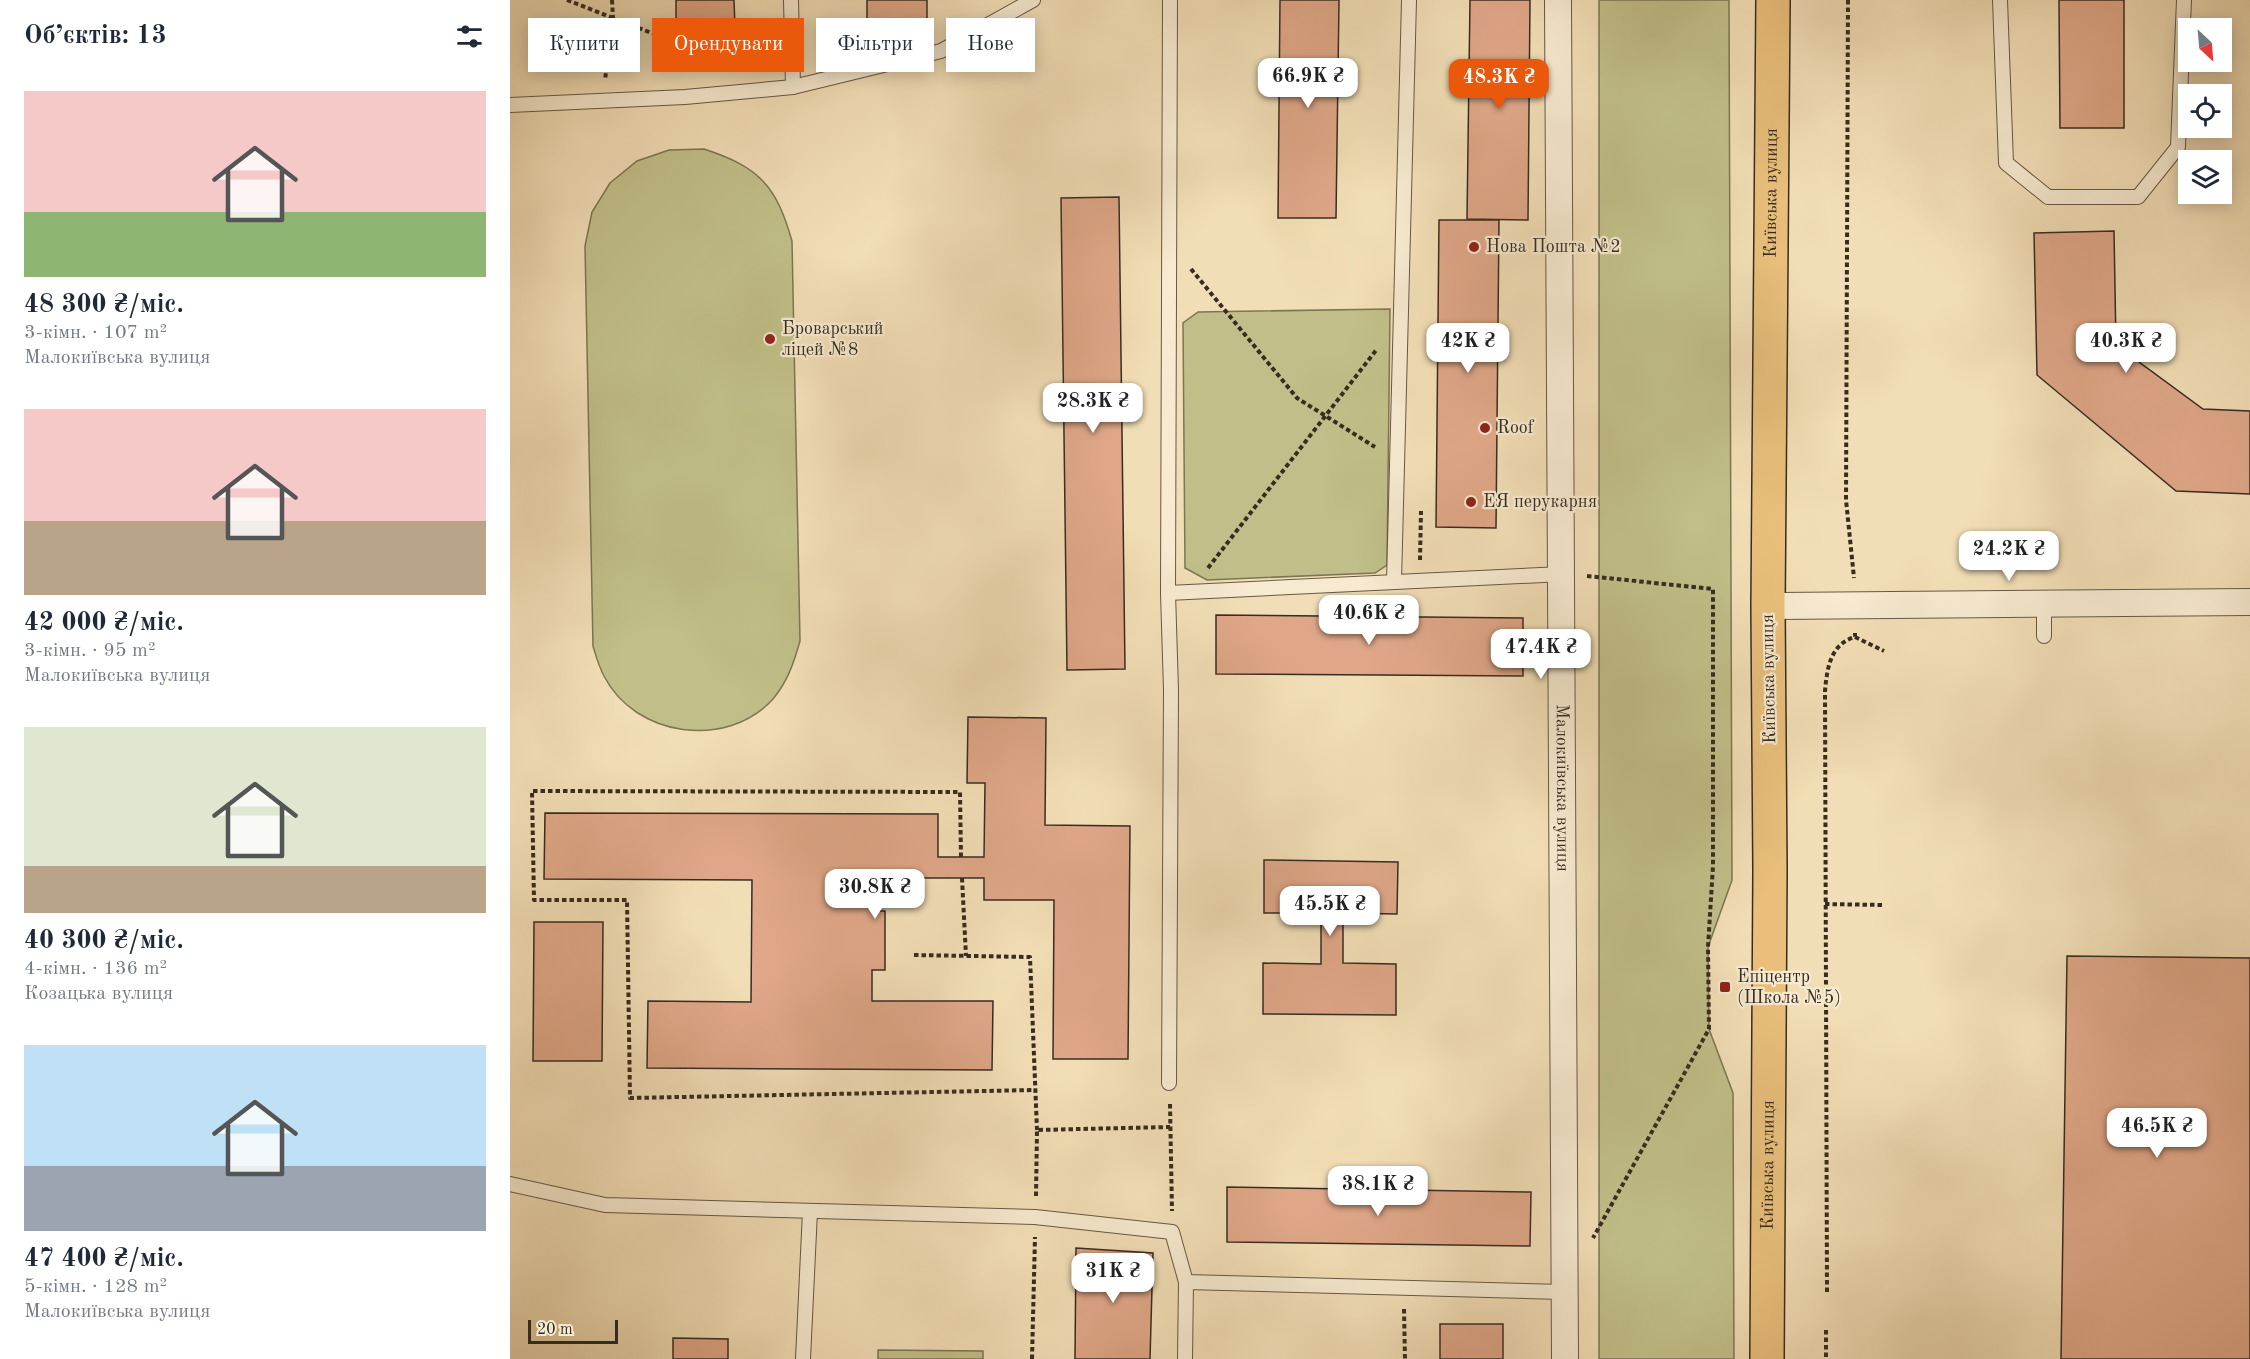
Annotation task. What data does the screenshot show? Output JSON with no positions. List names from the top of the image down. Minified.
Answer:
{"streets":{"main road":["Київська вулиця"],"street":["Малокиївська вулиця"]},"places":{"other":["Нова Пошта №2","Броварський ліцей №8","Roof","ЕЯ перукарня"],"transit":["Епіцентр (Школа №5)"]},"scale_bar":"20 m","north":"bottom right","page":{"heading":"Об’єктів: 13","chip":["Купити","Орендувати","Фільтри","Нове"],"price":["66.9K ₴","48.3K ₴","42K ₴","40.3K ₴","28.3K ₴","24.2K ₴","40.6K ₴","47.4K ₴","30.8K ₴","45.5K ₴","46.5K ₴","38.1K ₴","31K ₴"],"list":[{"name":"48 300 ₴/міс.","note":"3-кімн. · 107 m² · Малокиївська вулиця"},{"name":"42 000 ₴/міс.","note":"3-кімн. · 95 m² · Малокиївська вулиця"},{"name":"40 300 ₴/міс.","note":"4-кімн. · 136 m² · Козацька вулиця"},{"name":"47 400 ₴/міс.","note":"5-кімн. · 128 m² · Малокиївська вулиця"}],"scale":"20 m"}}
